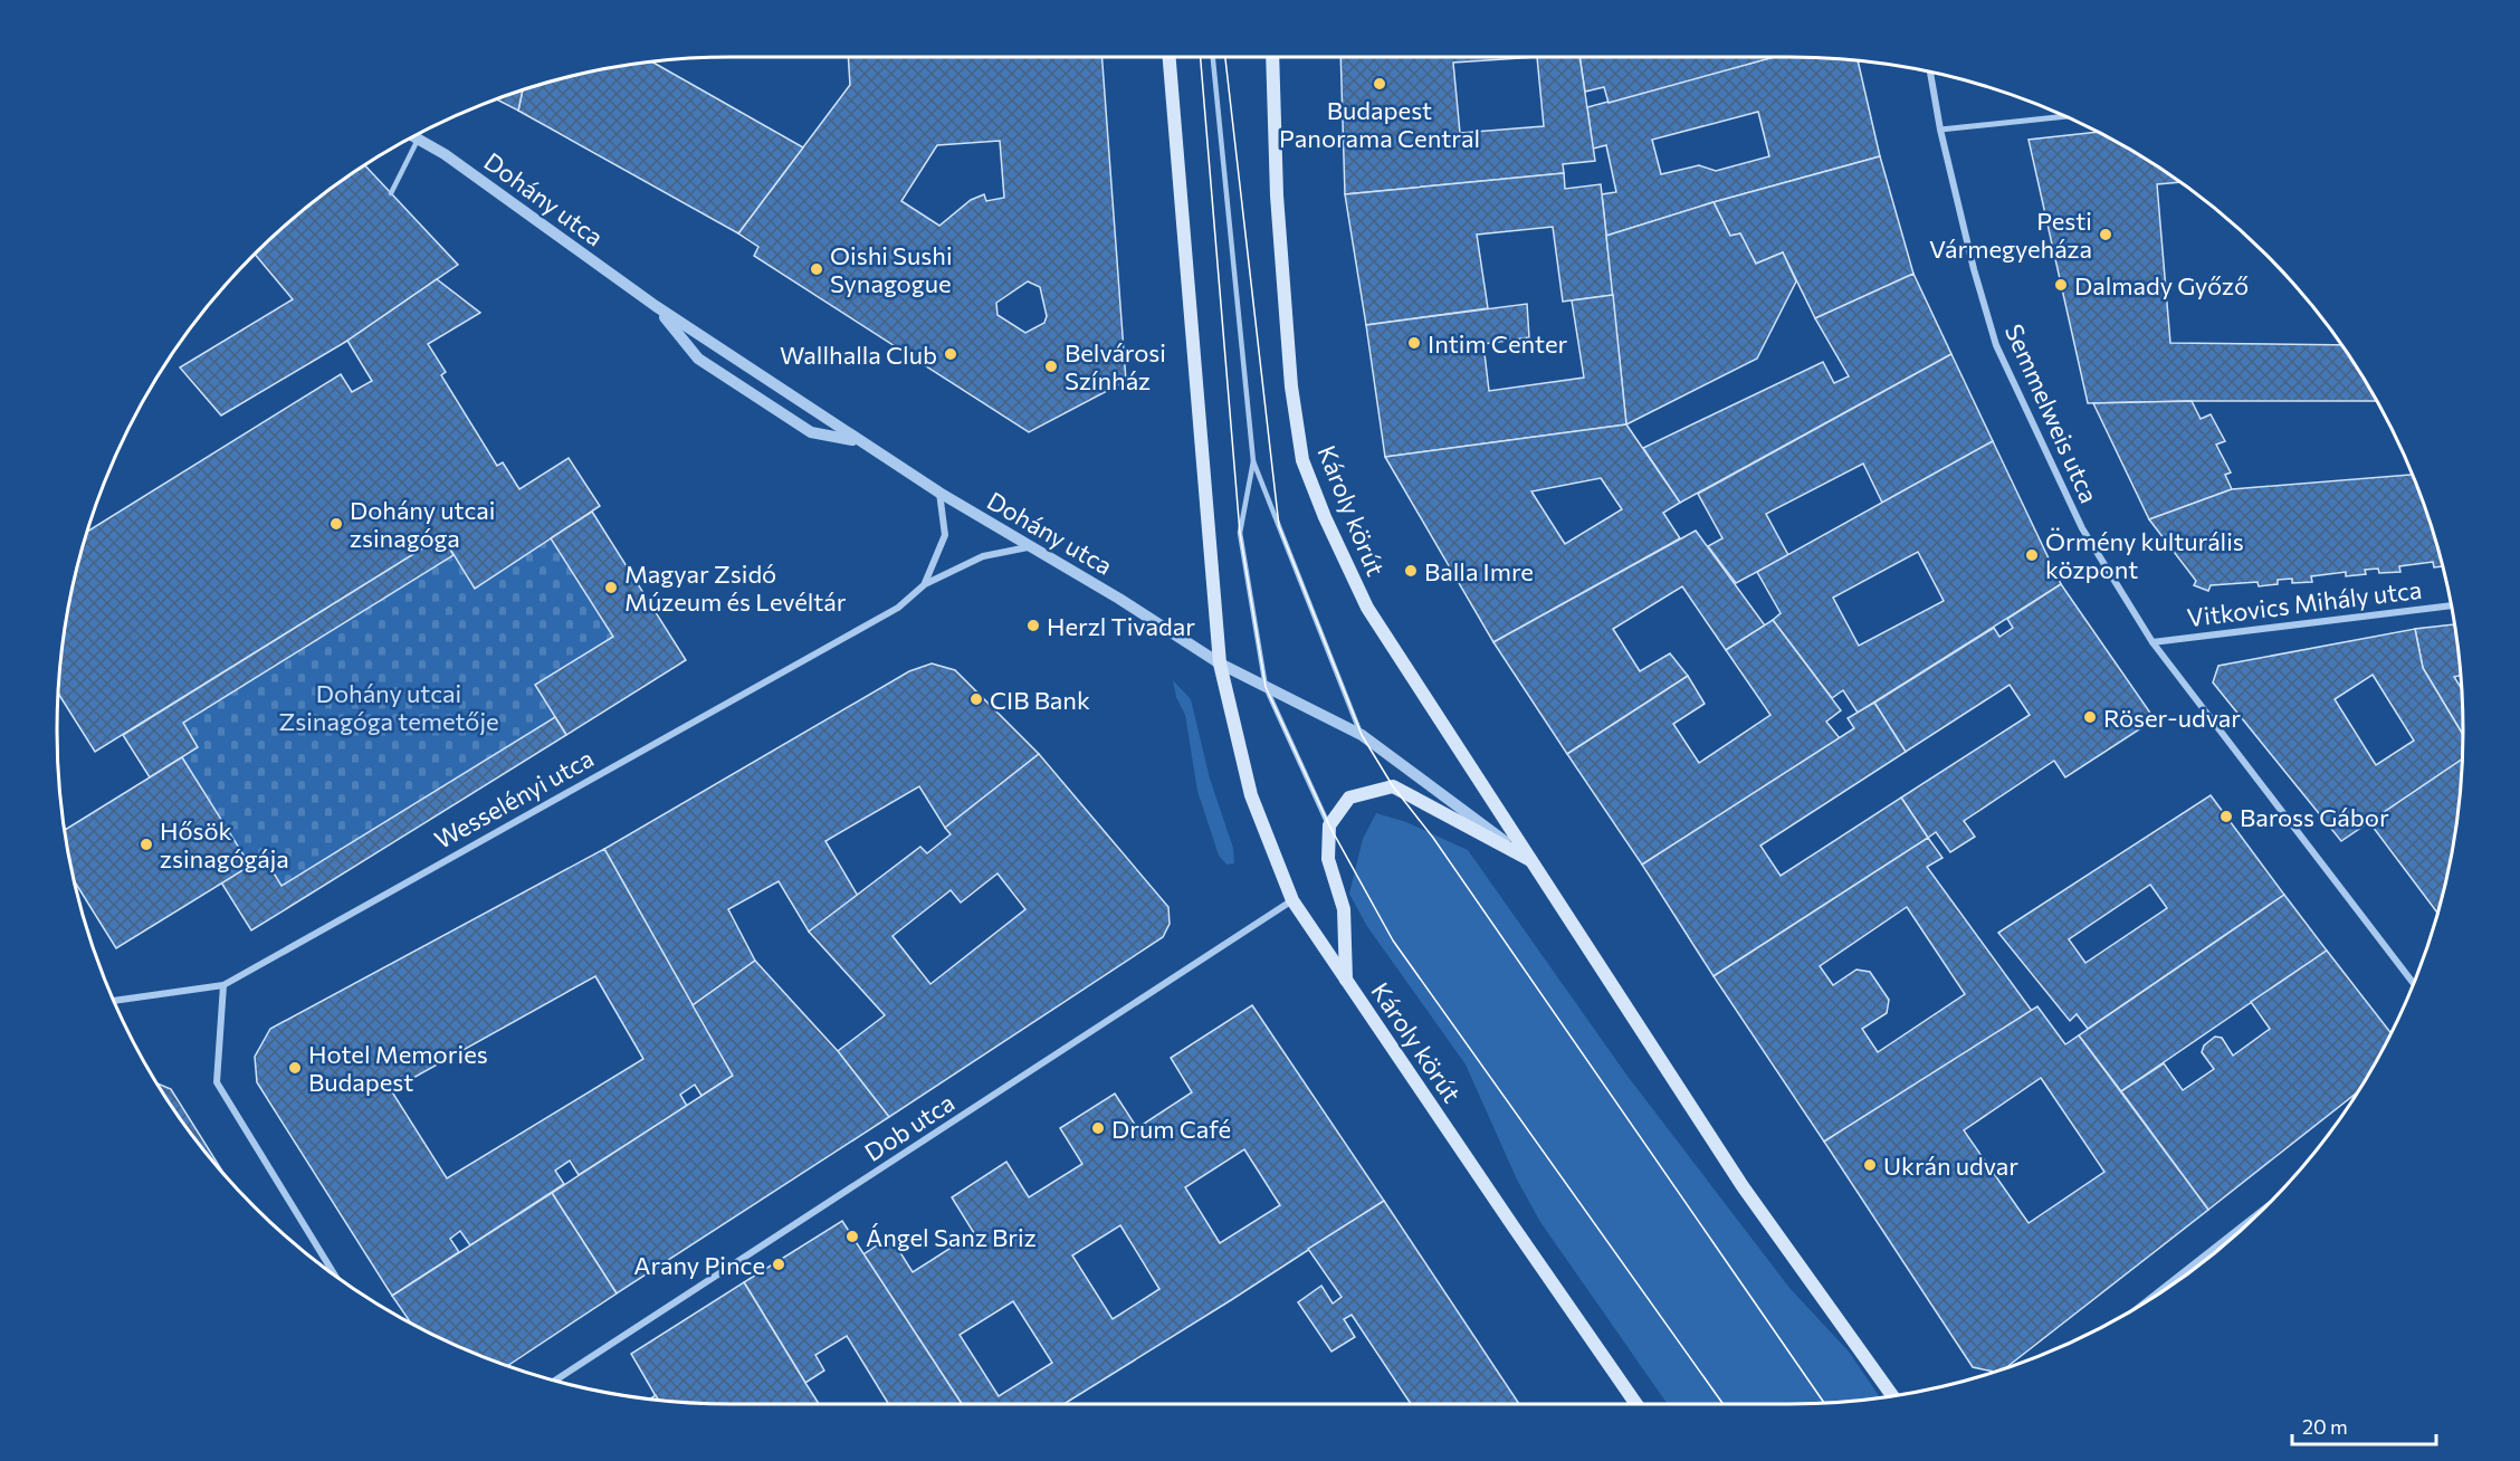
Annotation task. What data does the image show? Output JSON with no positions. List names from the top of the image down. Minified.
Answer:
{"streets":{"main road":["Károly körút"],"street":["Dohány utca","Semmelweis utca","Vitkovics Mihály utca","Wesselényi utca","Dob utca"]},"crossings":[["Dohány utca","Károly körút"],["Dohány utca","Wesselényi utca"],["Semmelweis utca","Vitkovics Mihály utca"],["Károly körút","Dob utca"]],"parks":["Dohány utcai Zsinagóga temetője"],"places":["Budapest Panorama Central","Pesti Vármegyeháza","Oishi Sushi Synagogue","Dalmady Győző","Intim Center","Wallhalla Club","Belvárosi Színház","Dohány utcai zsinagóga","Örmény kulturális központ","Balla Imre","Magyar Zsidó Múzeum és Levéltár","Herzl Tivadar","CIB Bank","Röser-udvar","Baross Gábor","Hősök zsinagógája","Hotel Memories Budapest","Drum Café","Ukrán udvar","Ángel Sanz Briz","Arany Pince"],"scale_bar":"20 m"}
